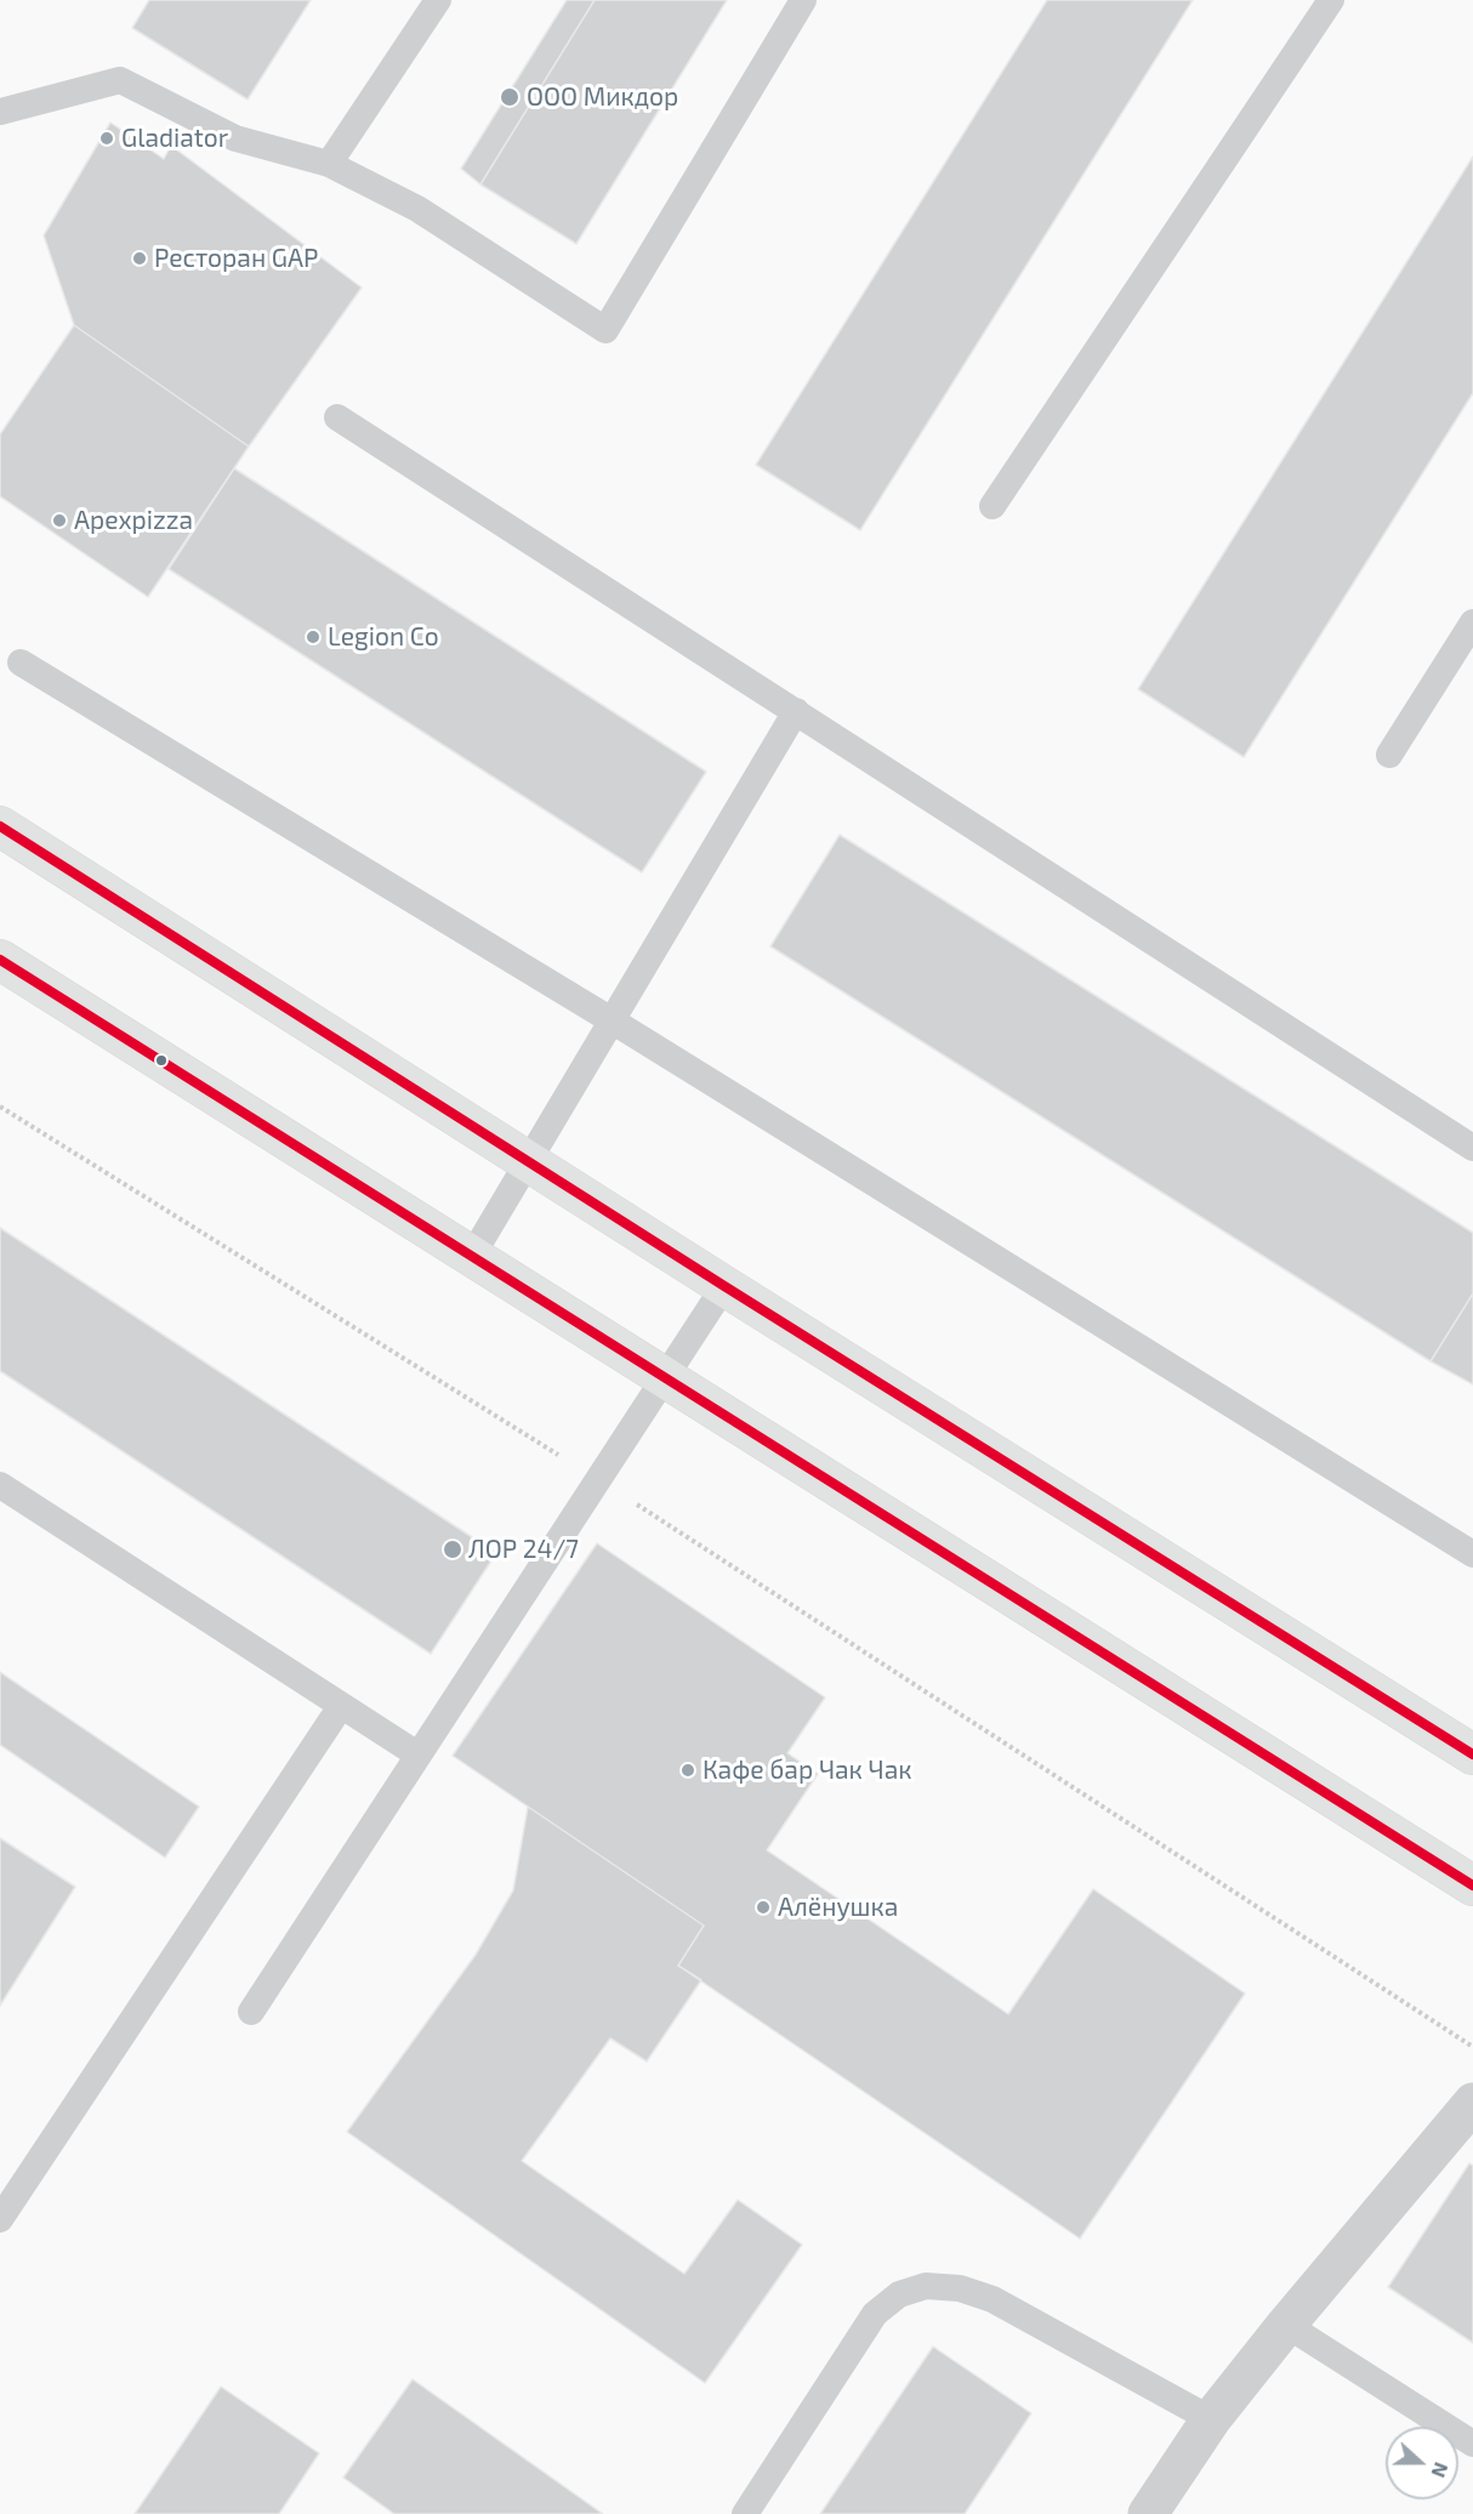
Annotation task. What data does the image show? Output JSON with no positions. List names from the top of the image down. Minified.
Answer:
{"places":["ООО Микдор","Gladiator","Ресторан GAP","Apexpizza","Legion Co","ЛОР 24/7","Кафе бар Чак Чак","Алёнушка"],"north":"right"}
